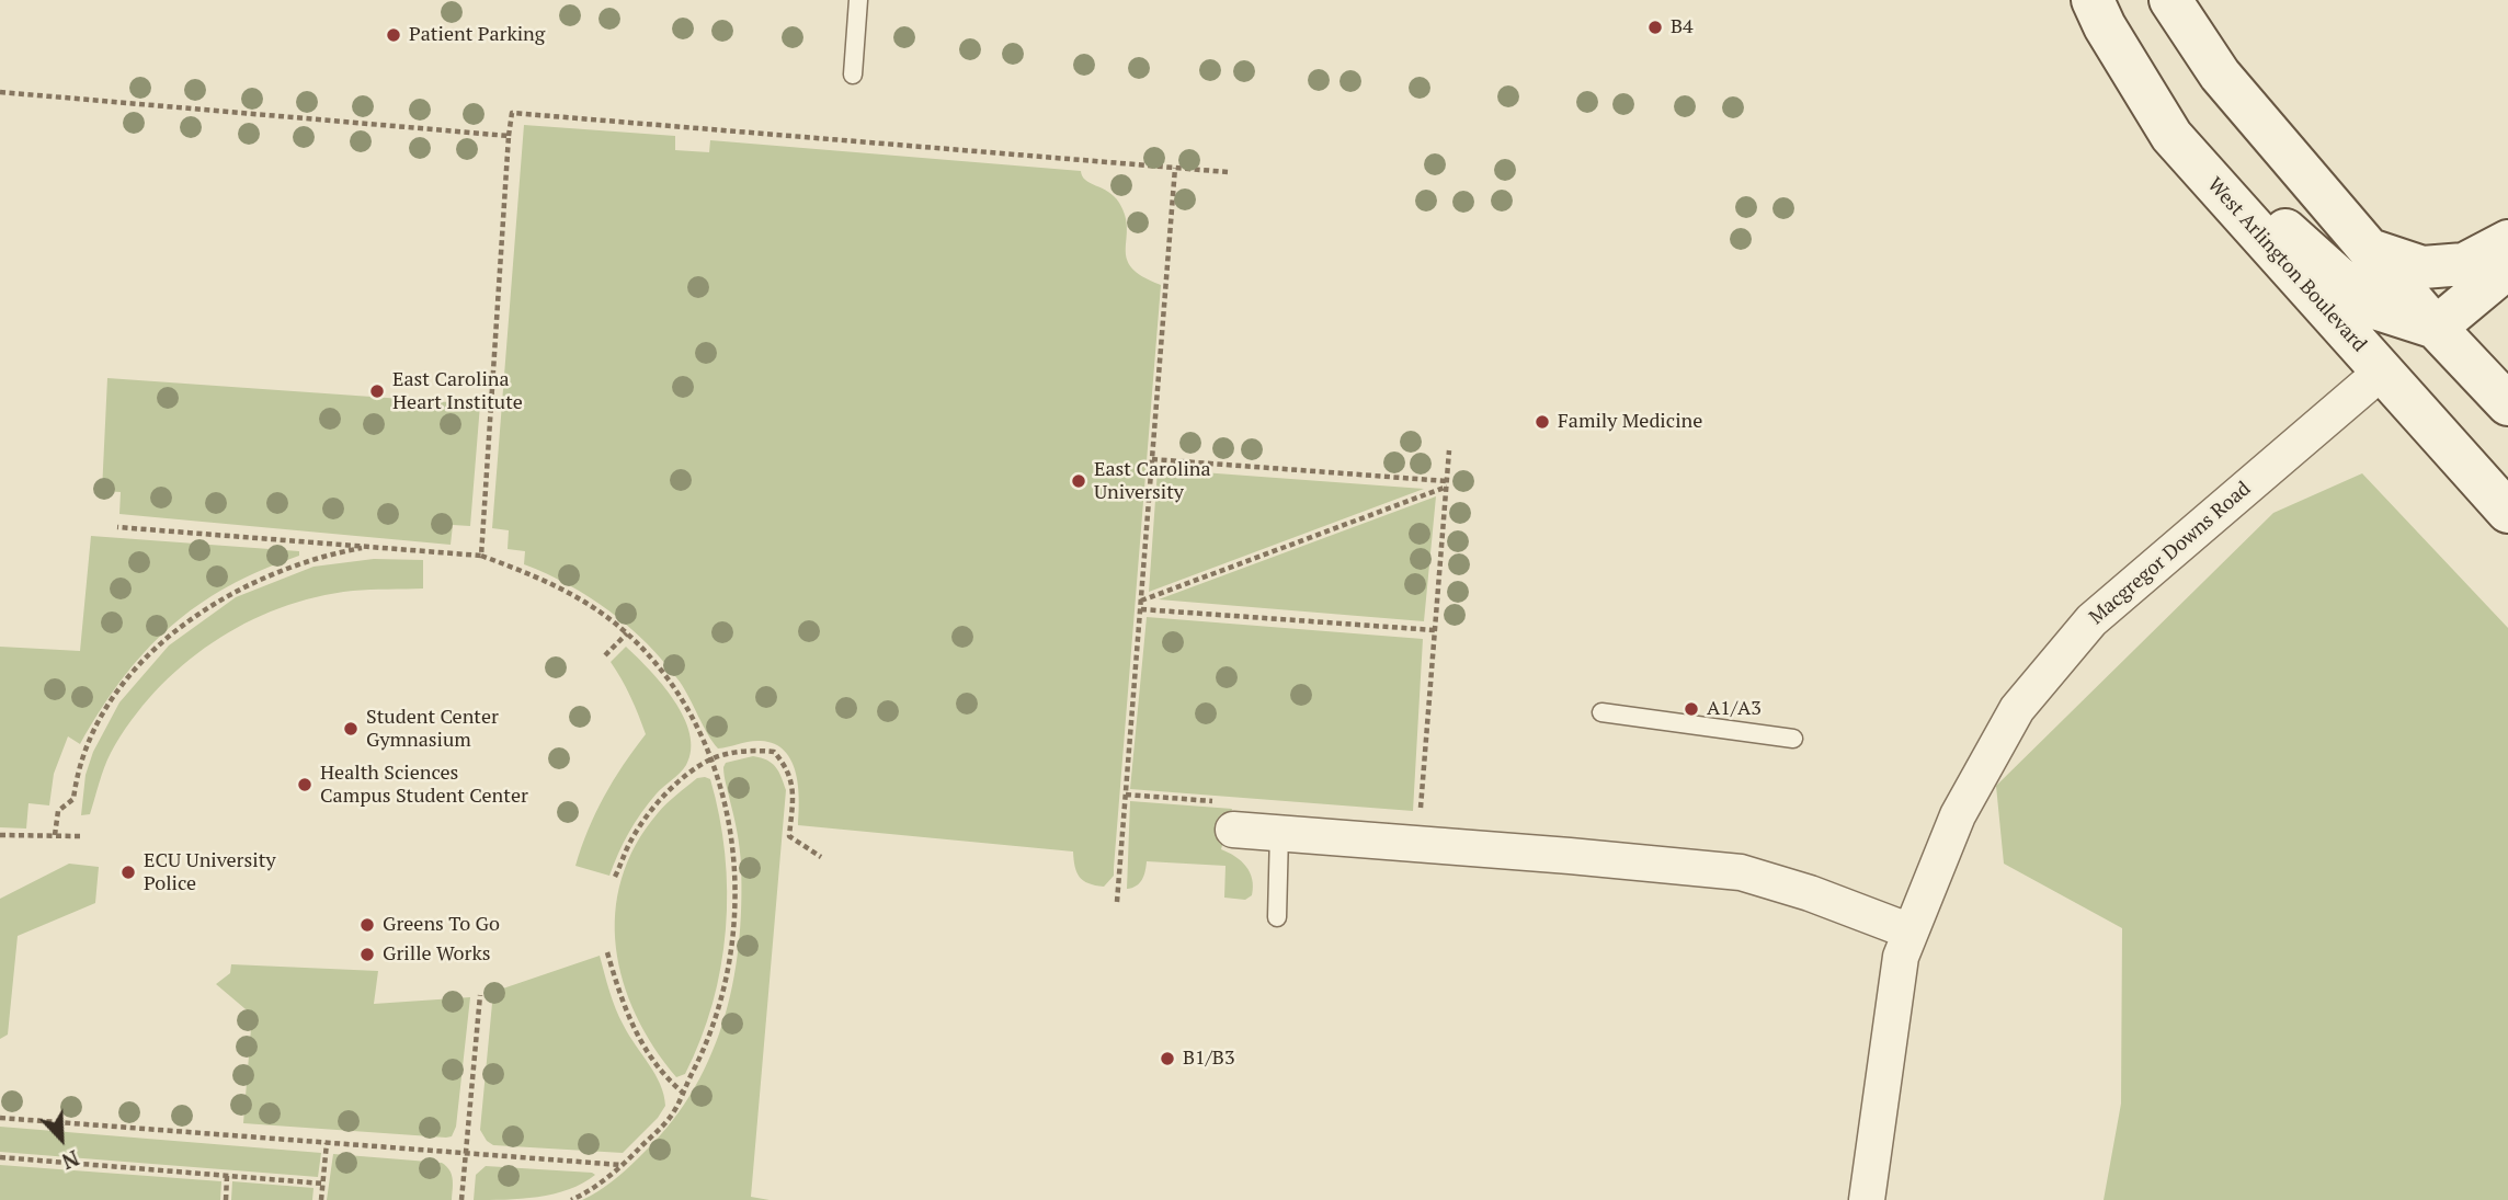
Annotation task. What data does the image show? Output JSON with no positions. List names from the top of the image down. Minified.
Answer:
{"streets":{"main road":["West Arlington Boulevard"],"street":["Macgregor Downs Road"]},"crossings":[["West Arlington Boulevard","Macgregor Downs Road"]],"places":["B4","Patient Parking","East Carolina Heart Institute","Family Medicine","East Carolina University","A1/A3","Student Center Gymnasium","Health Sciences Campus Student Center","ECU University Police","Greens To Go","Grille Works","B1/B3"],"north":"bottom right"}
